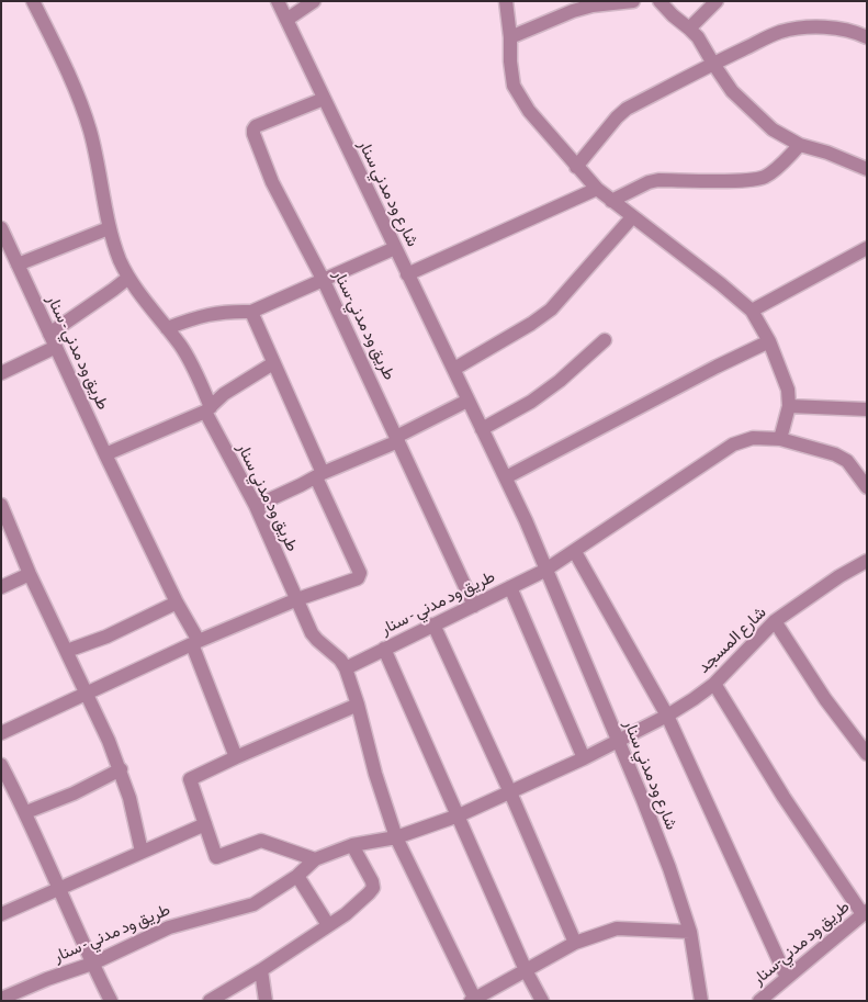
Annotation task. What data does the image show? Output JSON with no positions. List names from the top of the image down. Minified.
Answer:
{"streets":{"street":["شارع ود مدني سنار","طريق ود مدني-سنار","طريق ود مدني - سنار","طريق ود مدني سنار","شارع المسجد"]},"crossings":[["شارع ود مدني سنار","طريق ود مدني-سنار"],["شارع ود مدني سنار","طريق ود مدني - سنار"],["شارع ود مدني سنار","شارع المسجد"],["طريق ود مدني-سنار","طريق ود مدني - سنار"]]}
